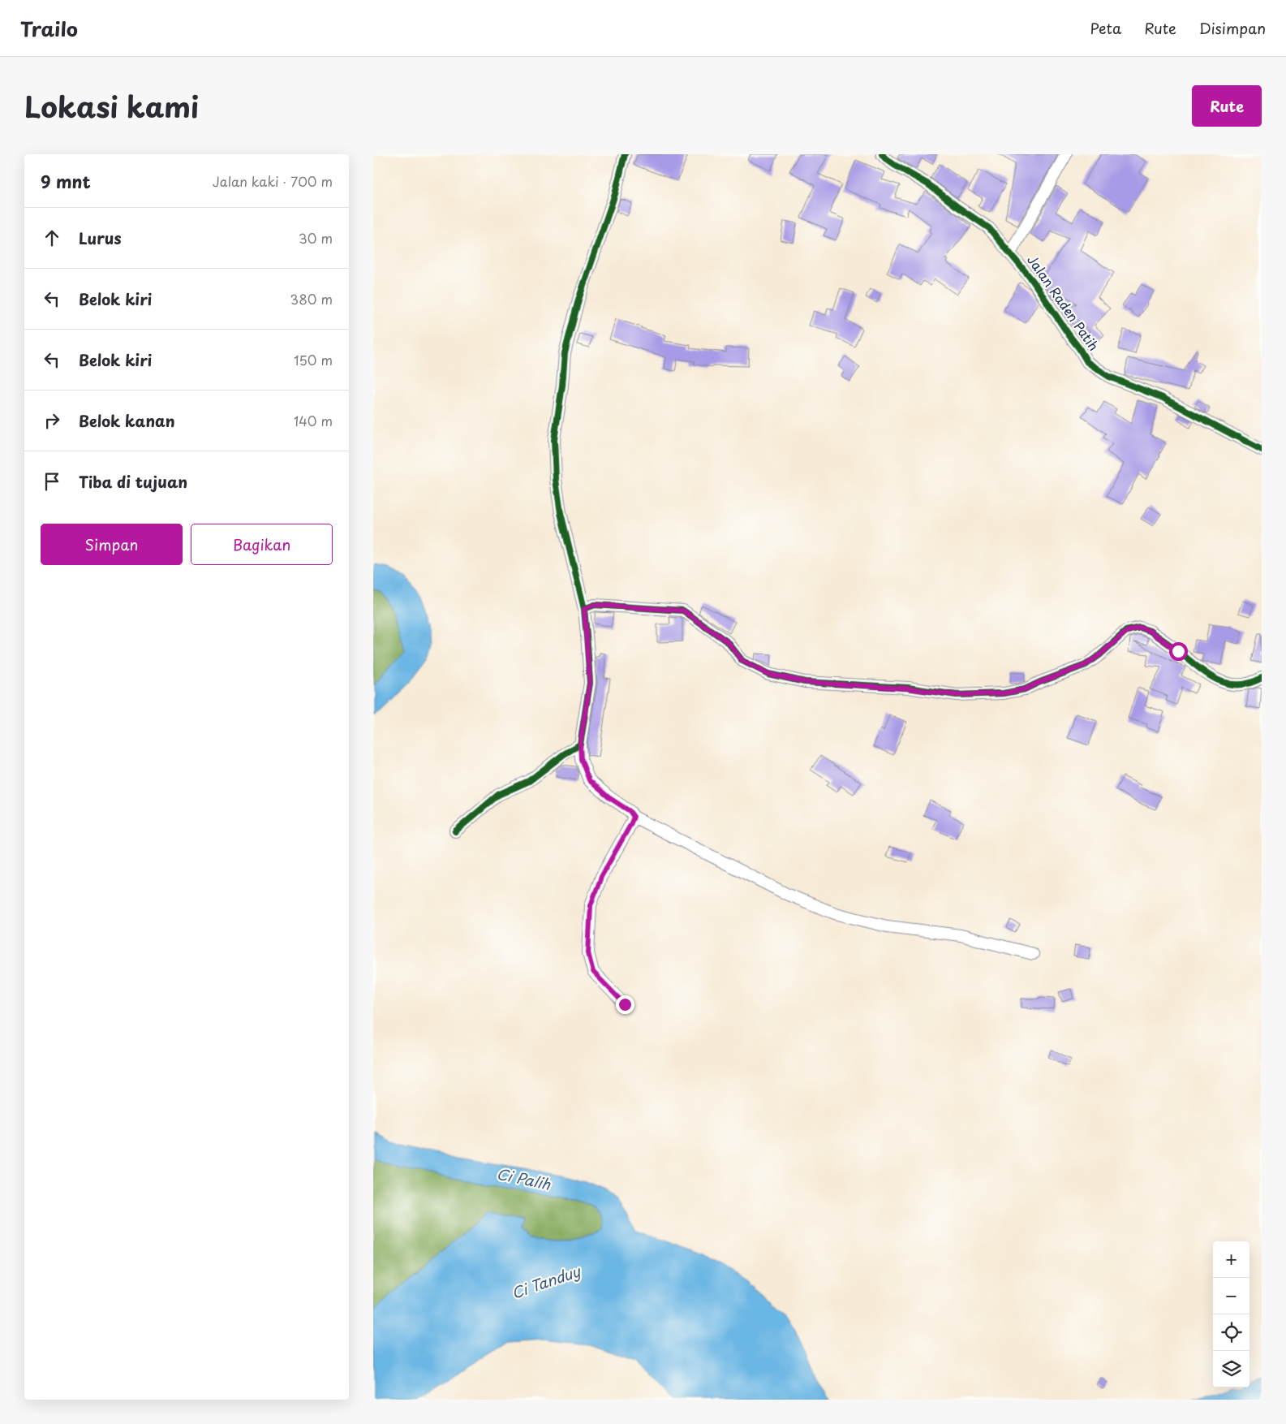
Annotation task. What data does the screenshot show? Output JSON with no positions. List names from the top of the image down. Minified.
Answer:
{"streets":{"street":["Jalan Raden Patih"]},"water":["Ci Palih","Ci Tanduy"],"page":{"header":"Trailo","nav":["Peta","Rute","Disimpan"],"title":"Lokasi kami","buttons":["Rute",["Simpan","Bagikan"]],"heading":["9 mnt","Jalan kaki · 700 m"],"list":[["Lurus","30 m"],["Belok kiri","380 m"],["Belok kiri","150 m"],["Belok kanan","140 m"],"Tiba di tujuan"],"map_buttons":["+","−"]}}
